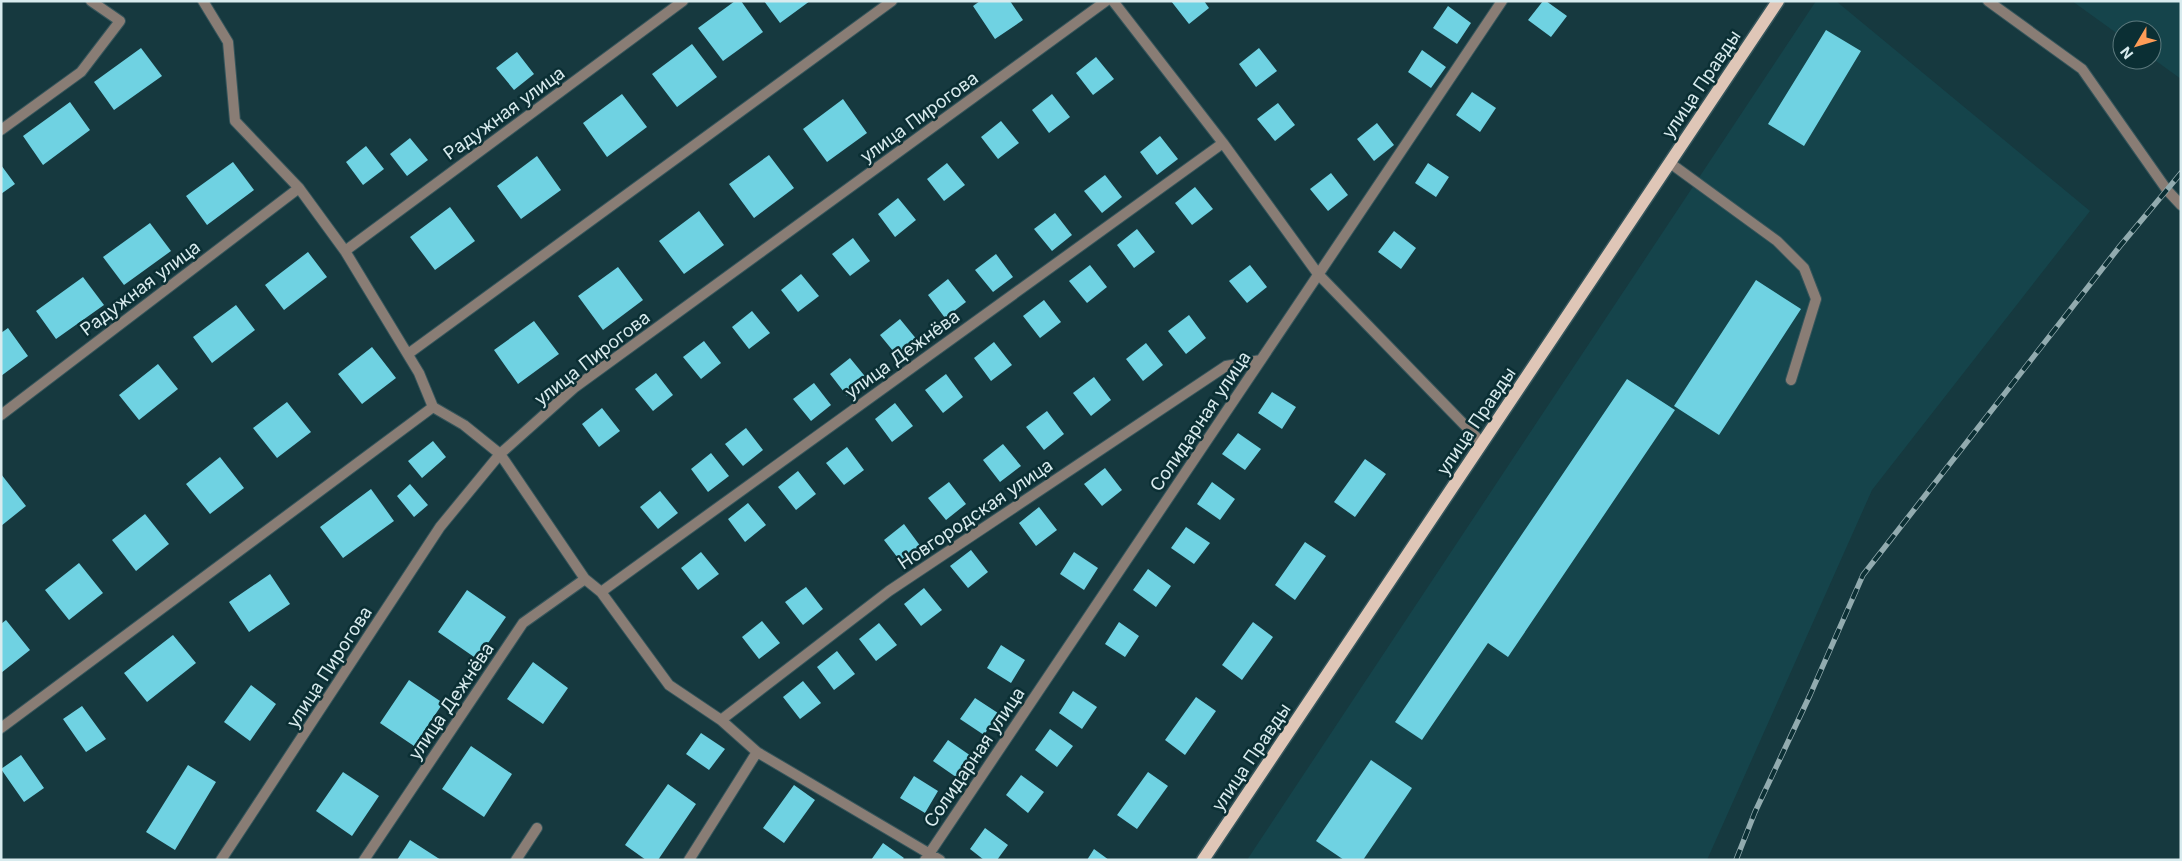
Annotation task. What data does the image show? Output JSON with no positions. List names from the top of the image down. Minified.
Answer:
{"streets":{"main road":["улица Правды"],"street":["Радужная улица","улица Пирогова","улица Дежнёва","Солидарная улица","Новгородская улица"]},"crossings":[["Солидарная улица","Новгородская улица"]],"north":"bottom left"}
